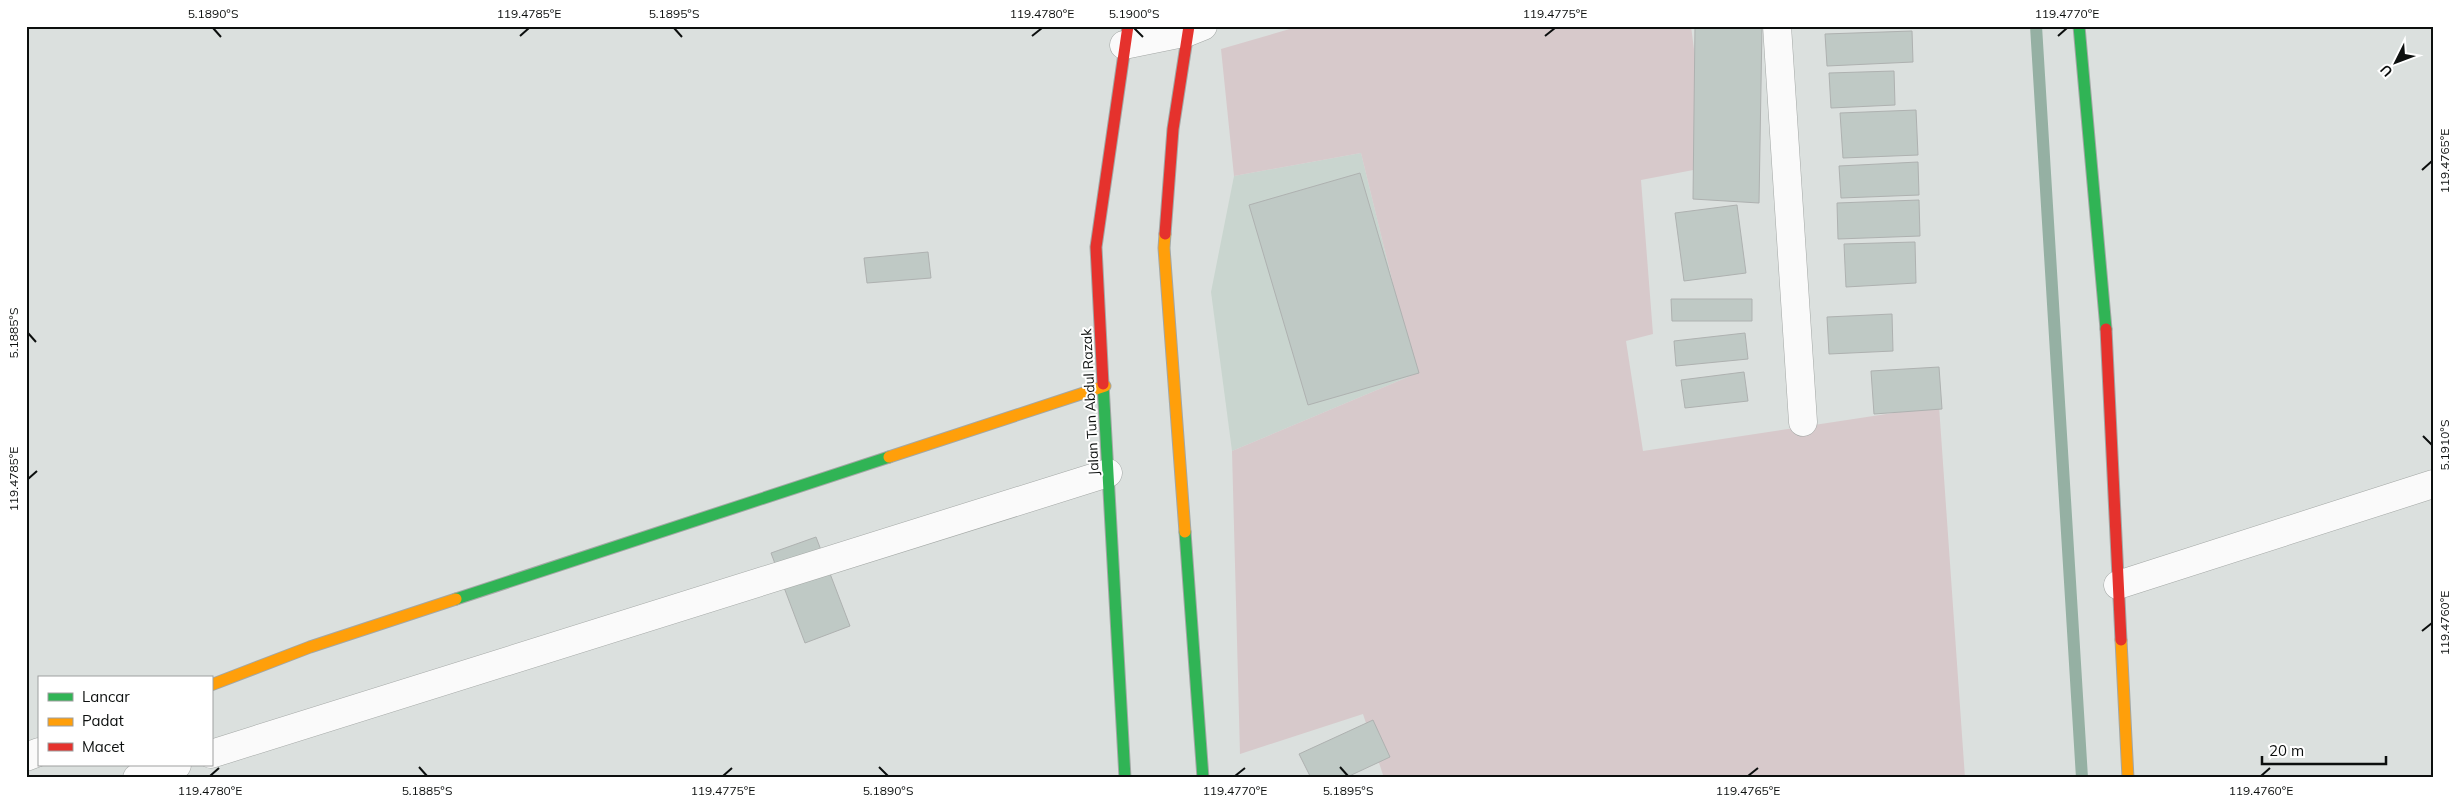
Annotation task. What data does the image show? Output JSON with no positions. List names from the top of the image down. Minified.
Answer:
{"streets":{"street":["Jalan Tun Abdul Razak"]},"legend":["Lancar","Padat","Macet"],"scale_bar":"20 m","north":"bottom left","coordinates":["5.1890°S","119.4785°E","5.1895°S","119.4780°E","5.1900°S","119.4775°E","119.4770°E","119.4765°E","5.1885°S","5.1910°S","119.4760°E"]}
